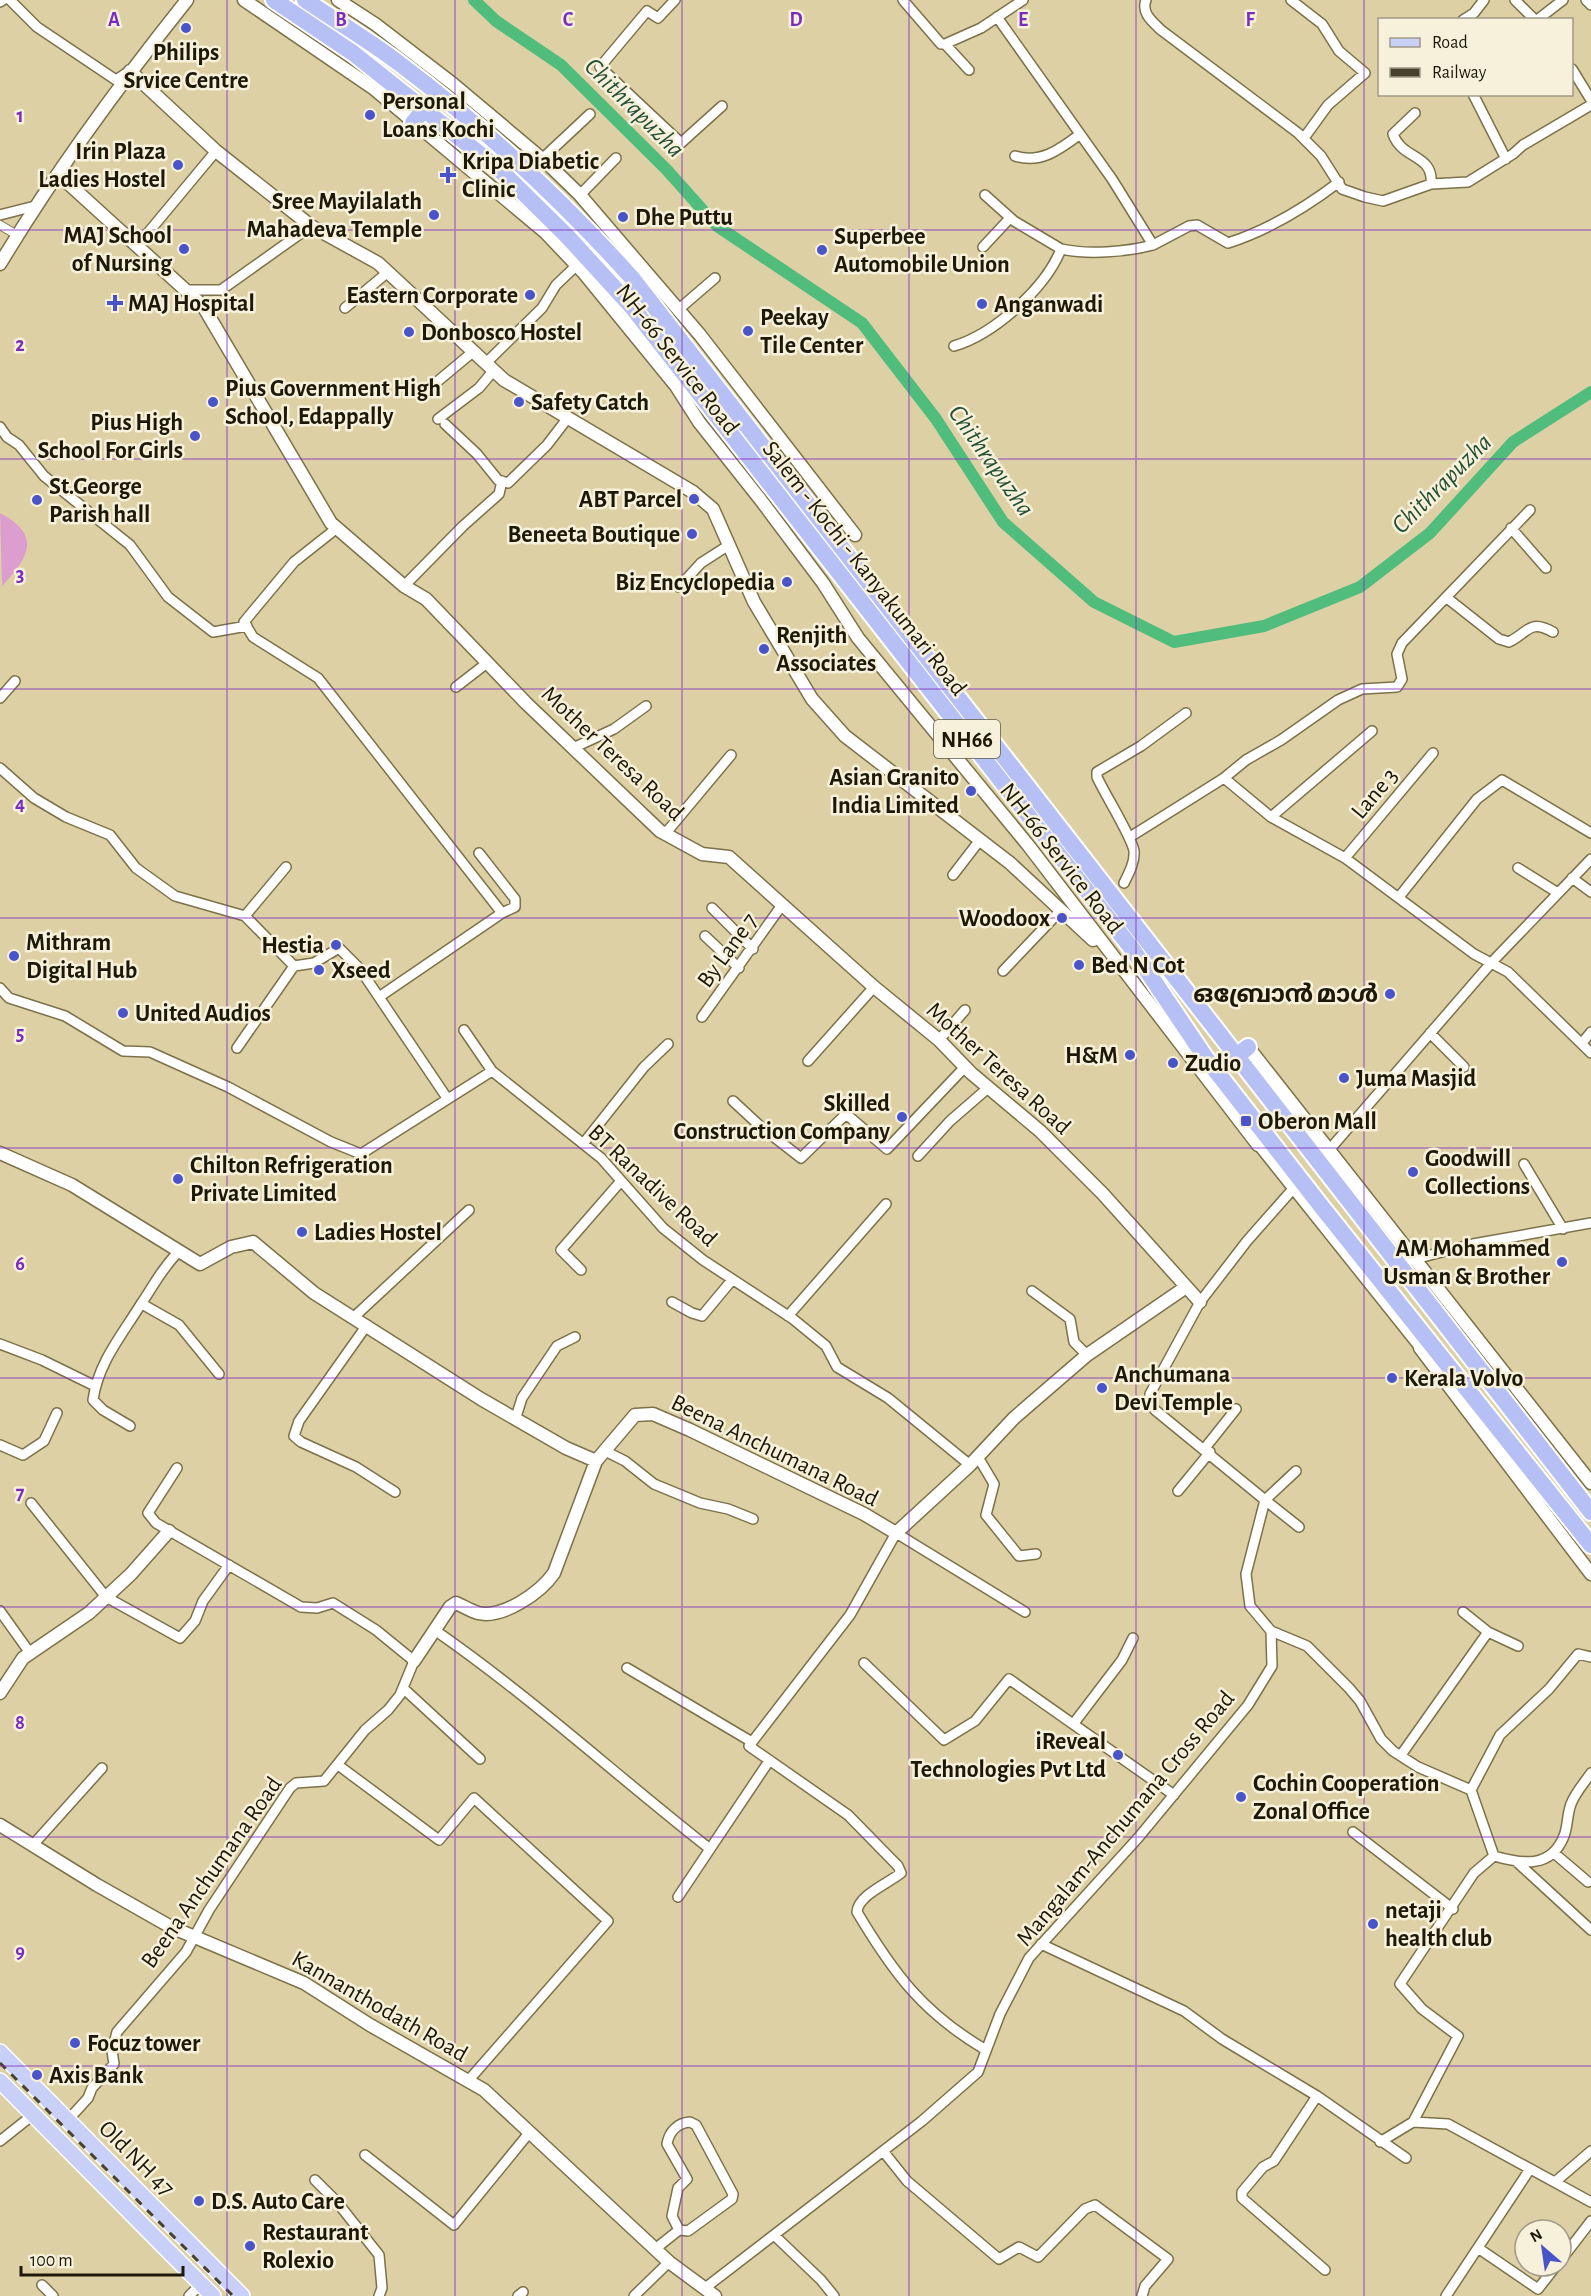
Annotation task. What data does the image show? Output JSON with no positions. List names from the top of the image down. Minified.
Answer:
{"streets":{"highway":["Salem - Kochi - Kanyakumari Road","NH66"],"main road":["Old NH 47"],"street":["NH-66 Service Road","Mother Teresa Road","Lane 3","By Lane 7","BT Ranadive Road","Beena Anchumana Road","Mangalam-Anchumana Cross Road","Kannanthodath Road"]},"crossings":[["Mother Teresa Road","By Lane 7"],["Mother Teresa Road","Beena Anchumana Road"],["BT Ranadive Road","Beena Anchumana Road"],["Beena Anchumana Road","Kannanthodath Road"],["Beena Anchumana Road","Old NH 47"],["Mangalam-Anchumana Cross Road","Kannanthodath Road"]],"water":["Chithrapuzha"],"places":{"other":["Philips Srvice Centre","Personal Loans Kochi","Irin Plaza Ladies Hostel","Sree Mayilalath Mahadeva Temple","Dhe Puttu","MAJ School of Nursing","Superbee Automobile Union","Eastern Corporate","Anganwadi","Peekay Tile Center","Donbosco Hostel","Pius Government High School, Edappally","Safety Catch","Pius High School For Girls","ABT Parcel","St.George Parish hall","Beneeta Boutique","Biz Encyclopedia","Renjith Associates","Asian Granito India Limited","Woodoox","Hestia","Mithram Digital Hub","Bed N Cot","Xseed","ഒബ്രോൻ മാൾ","United Audios","H&M","Zudio","Juma Masjid","Skilled Construction Company","Goodwill Collections","Chilton Refrigeration Private Limited","Ladies Hostel","AM Mohammed Usman & Brother","Kerala Volvo","Anchumana Devi Temple","iReveal Technologies Pvt Ltd","Cochin Cooperation Zonal Office","netaji health club","Focuz tower","Axis Bank","D.S. Auto Care","Restaurant Rolexio"],"health":["Kripa Diabetic Clinic","MAJ Hospital"],"transit":["Oberon Mall"]},"legend":["Road","Railway"],"scale_bar":"100 m","north":"top left","grid":{"columns":["A","B","C","D","E","F"],"rows":["1","2","3","4","5","6","7","8","9"]}}
